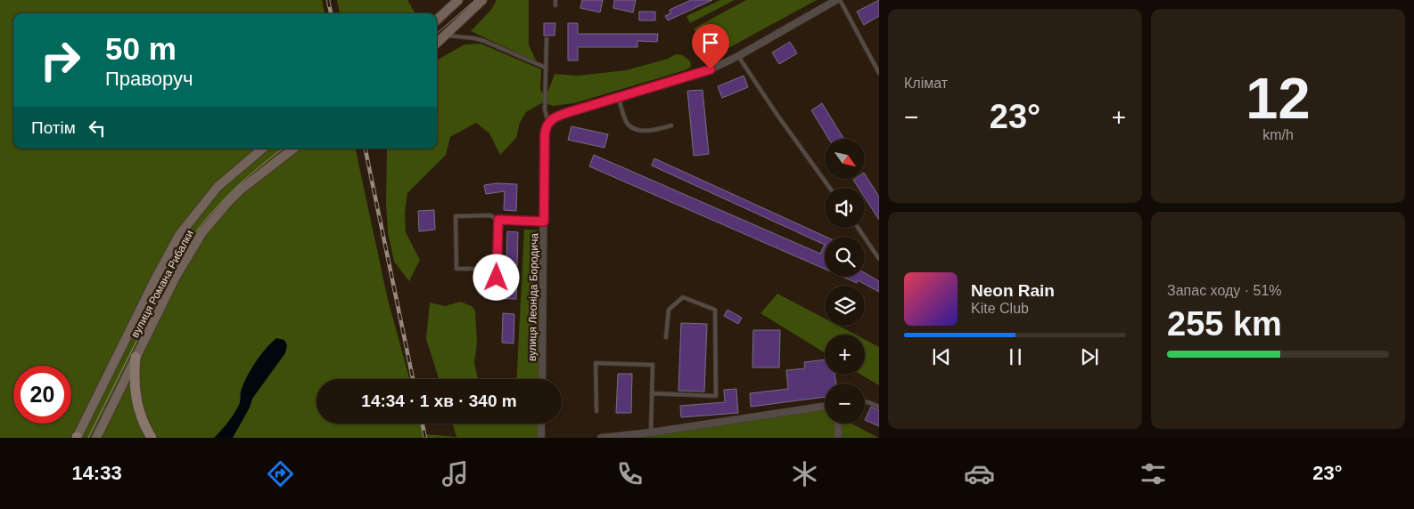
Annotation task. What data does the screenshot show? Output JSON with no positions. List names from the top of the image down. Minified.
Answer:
{"streets":{"main road":["вулиця Романа Рибалки"],"street":["вулиця Леоніда Бородича"]},"north":"bottom right","page":{"tile":["Клімат",["12","km/h"],["Запас ходу · 51%","255 km"]],"turn":["50 m","Праворуч"],"heat":["−","23°","+"],"then":"Потім","map_buttons":["+","−"],"song":["Neon Rain","Kite Club"],"limit":"20","trip":"14:34 · 1 хв · 340 m","tabs":["14:33","23°"]}}
